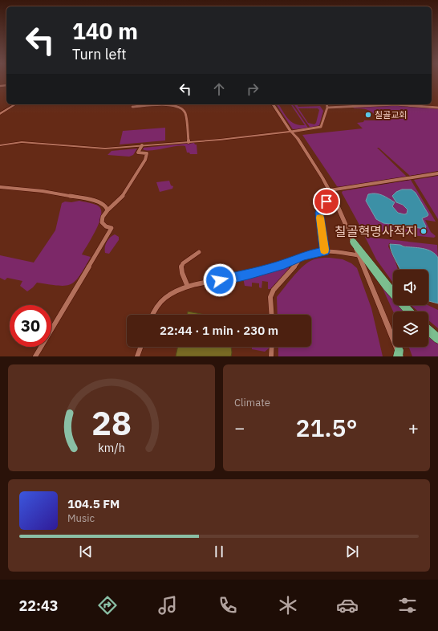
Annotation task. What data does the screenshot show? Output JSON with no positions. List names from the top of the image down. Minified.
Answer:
{"places":["칠골교회","칠골혁명사적지"],"page":{"turn":["140 m","Turn left"],"limit":"30","trip":"22:44 · 1 min · 230 m","tile":"Climate","heat":["−","21.5°","+"],"song":["104.5 FM","Music"],"tabs":"22:43","gauge":["28","km/h"]}}
